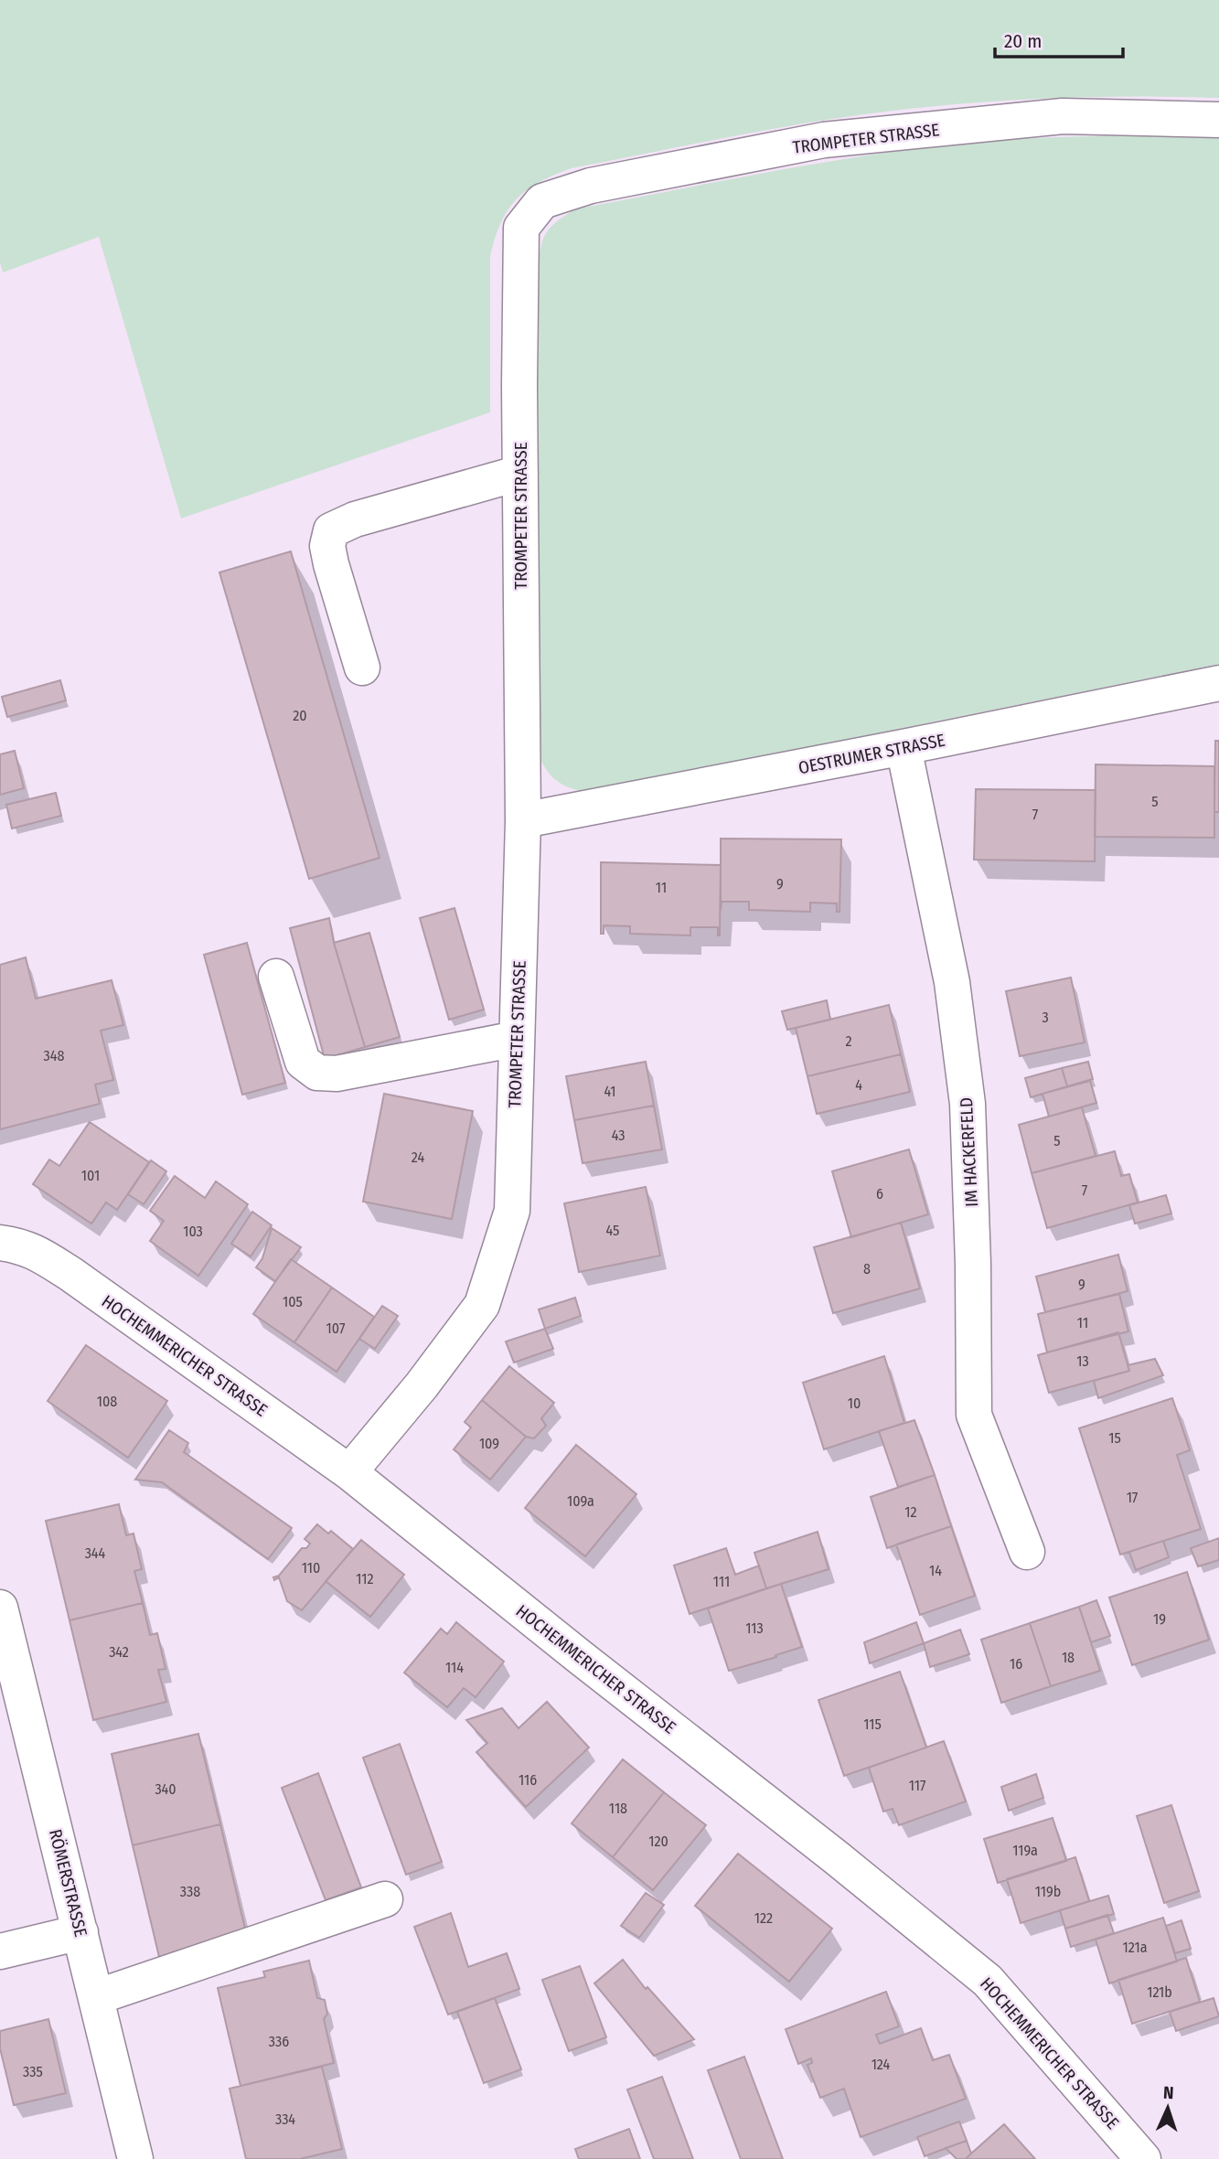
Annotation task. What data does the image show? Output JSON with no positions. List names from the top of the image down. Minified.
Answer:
{"streets":{"street":["TROMPETER STRASSE","OESTRUMER STRASSE","IM HACKERFELD","HOCHEMMERICHER STRASSE","RÖMERSTRASSE"]},"crossings":[["TROMPETER STRASSE","OESTRUMER STRASSE"],["TROMPETER STRASSE","HOCHEMMERICHER STRASSE"],["OESTRUMER STRASSE","IM HACKERFELD"]],"house_numbers":["20","5","7","9","11","3","2","348","4","41","43","5","24","101","7","6","45","103","8","9","105","11","107","13","108","10","15","109","17","109a","12","344","110","14","112","111","19","113","342","18","16","114","115","116","117","340","118","120","119a","338","119b","122","121a","121b","336","124","335","334"],"scale_bar":"20 m","north":"top"}
